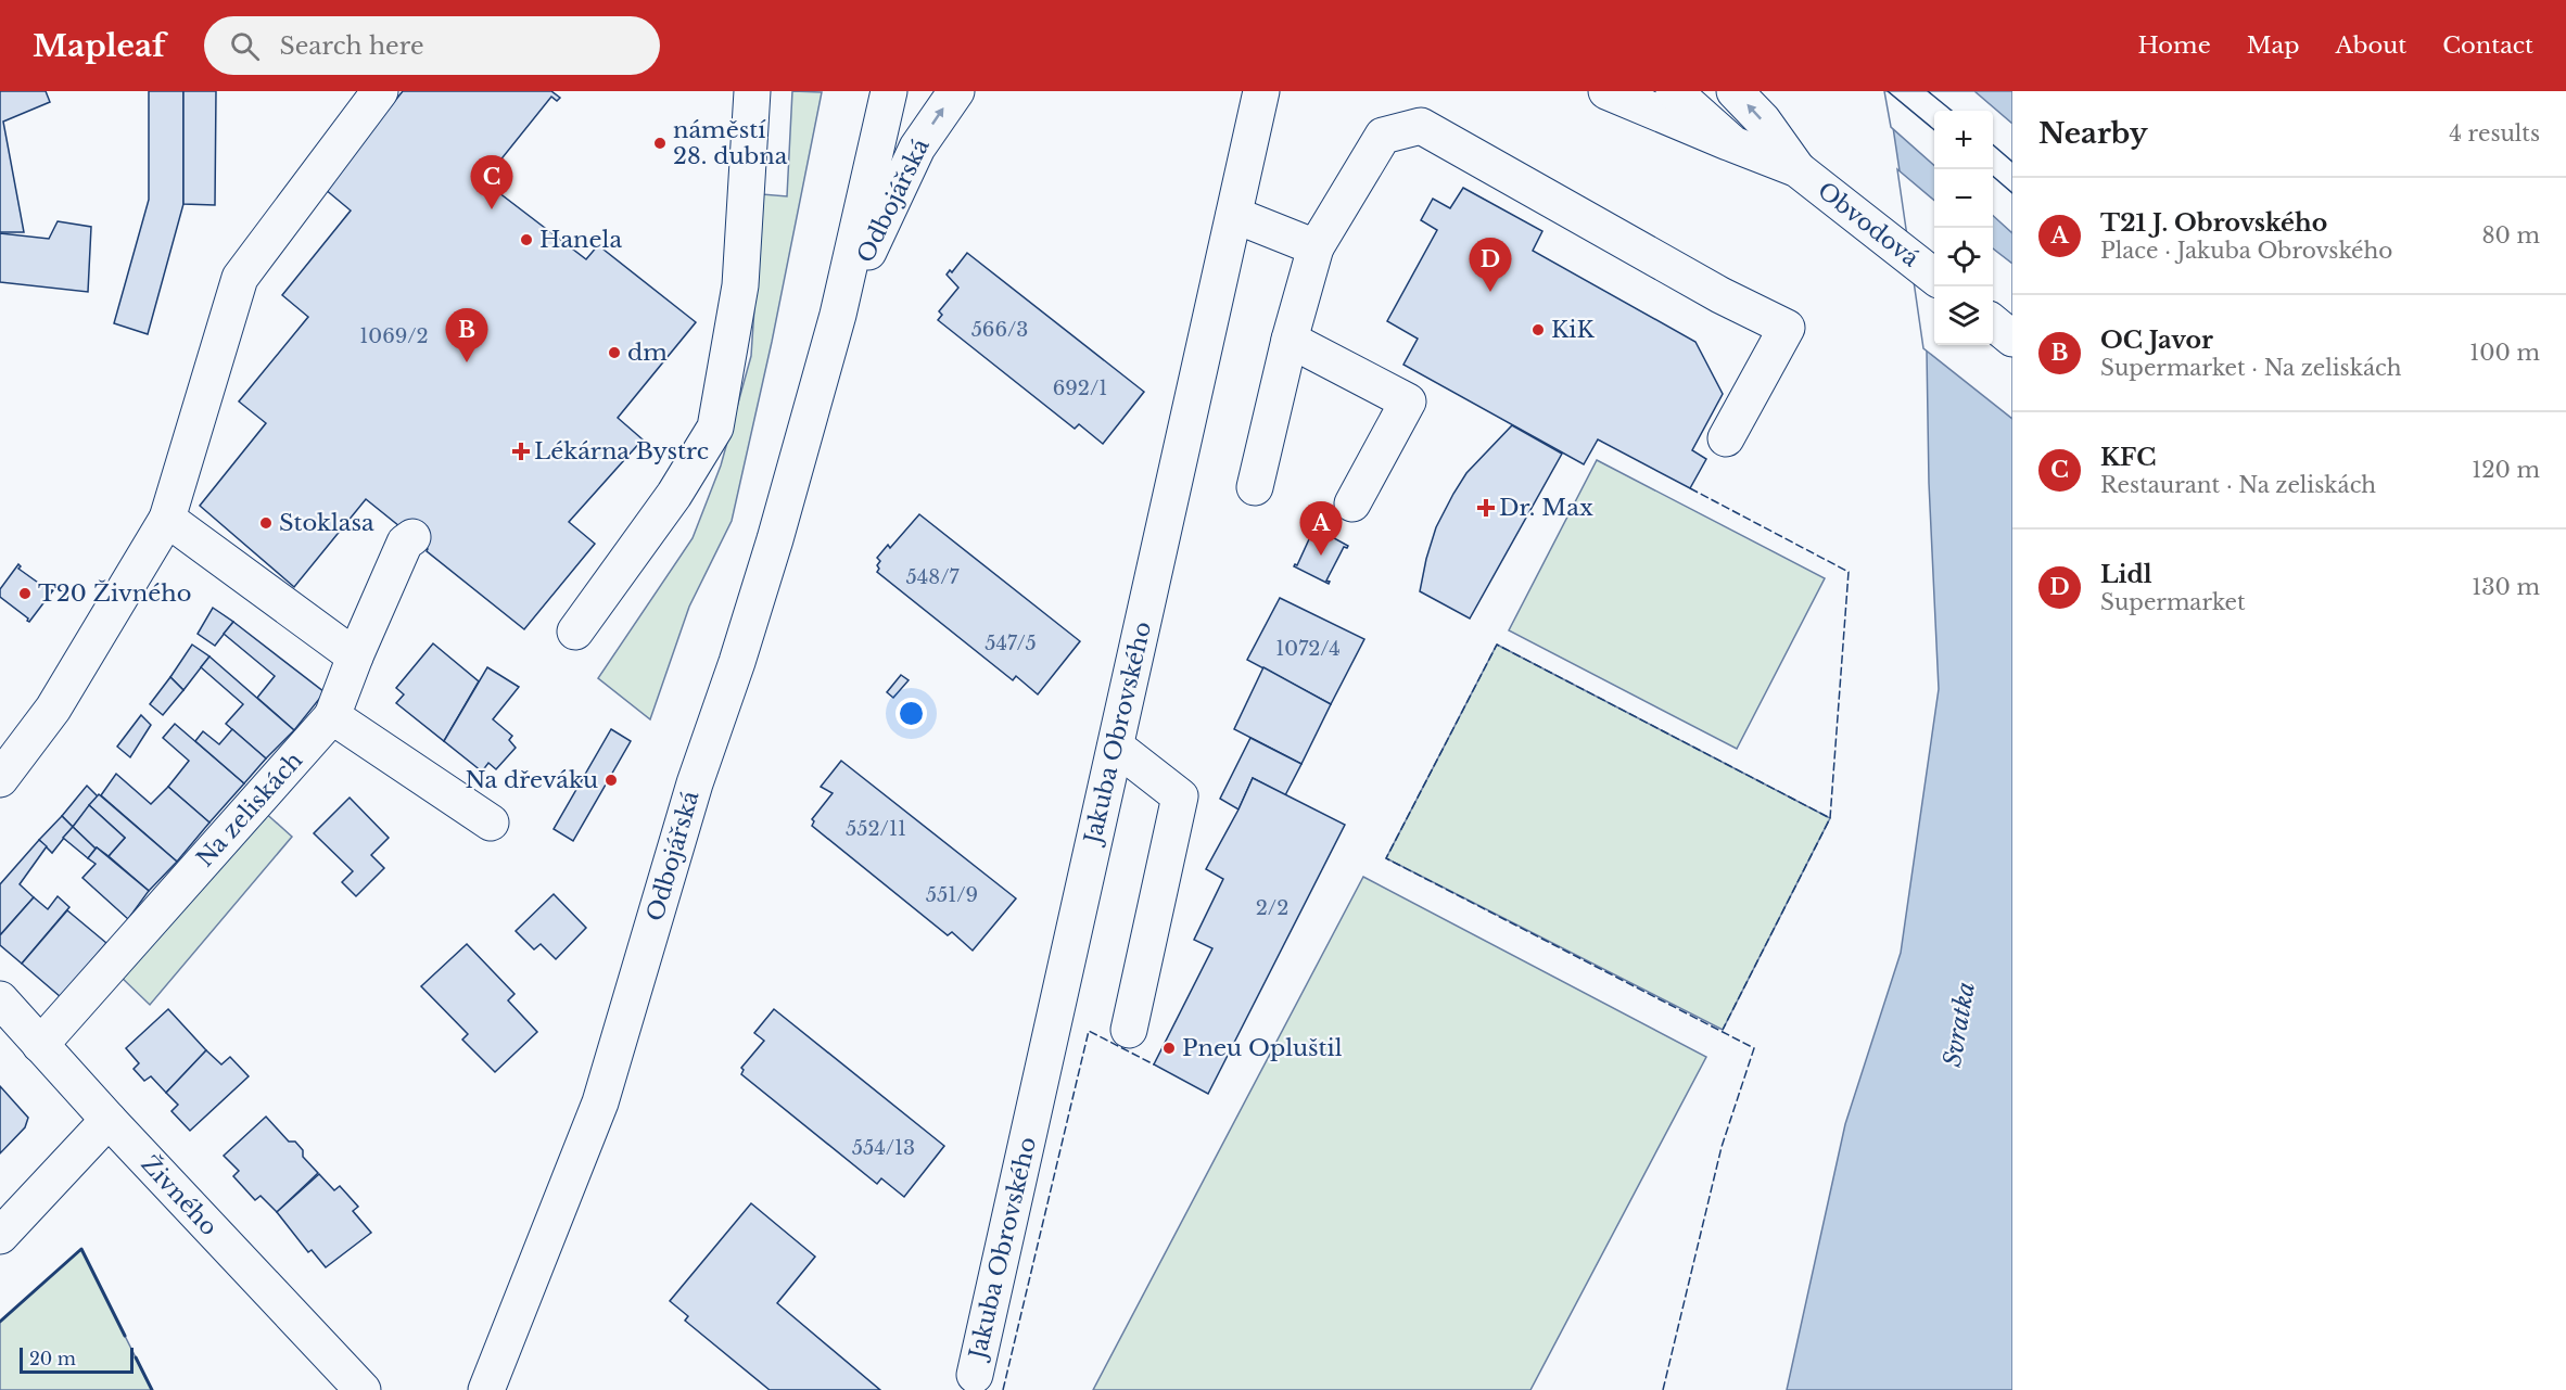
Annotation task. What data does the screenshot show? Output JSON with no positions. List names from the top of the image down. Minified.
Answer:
{"streets":{"street":["Odbojářská","Obvodová","Jakuba Obrovského","Na zeliskách","Živného"]},"crossings":[["Na zeliskách","Živného"]],"water":["Svratka"],"places":{"other":["náměstí 28. dubna","Hanela","KiK","dm","Stoklasa","T20 Živného","Na dřeváku","Pneu Opluštil"],"health":["Lékárna Bystrc","Dr. Max"]},"house_numbers":["566/3","1069/2","692/1","548/7","547/5","1072/4","552/11","551/9","2/2","554/13"],"scale_bar":"20 m","page":{"header":"Mapleaf","search":"Search here","nav":["Home","Map","About","Contact"],"heading":["Nearby","4 results"],"map_buttons":["+","−"],"pins":["C","D","B","A"],"list":[{"mark":"A","name":"T21 J. Obrovského","note":"Place · Jakuba Obrovského","value":"80 m"},{"mark":"B","name":"OC Javor","note":"Supermarket · Na zeliskách","value":"100 m"},{"mark":"C","name":"KFC","note":"Restaurant · Na zeliskách","value":"120 m"},{"mark":"D","name":"Lidl","note":"Supermarket","value":"130 m"}],"scale":"20 m"}}
